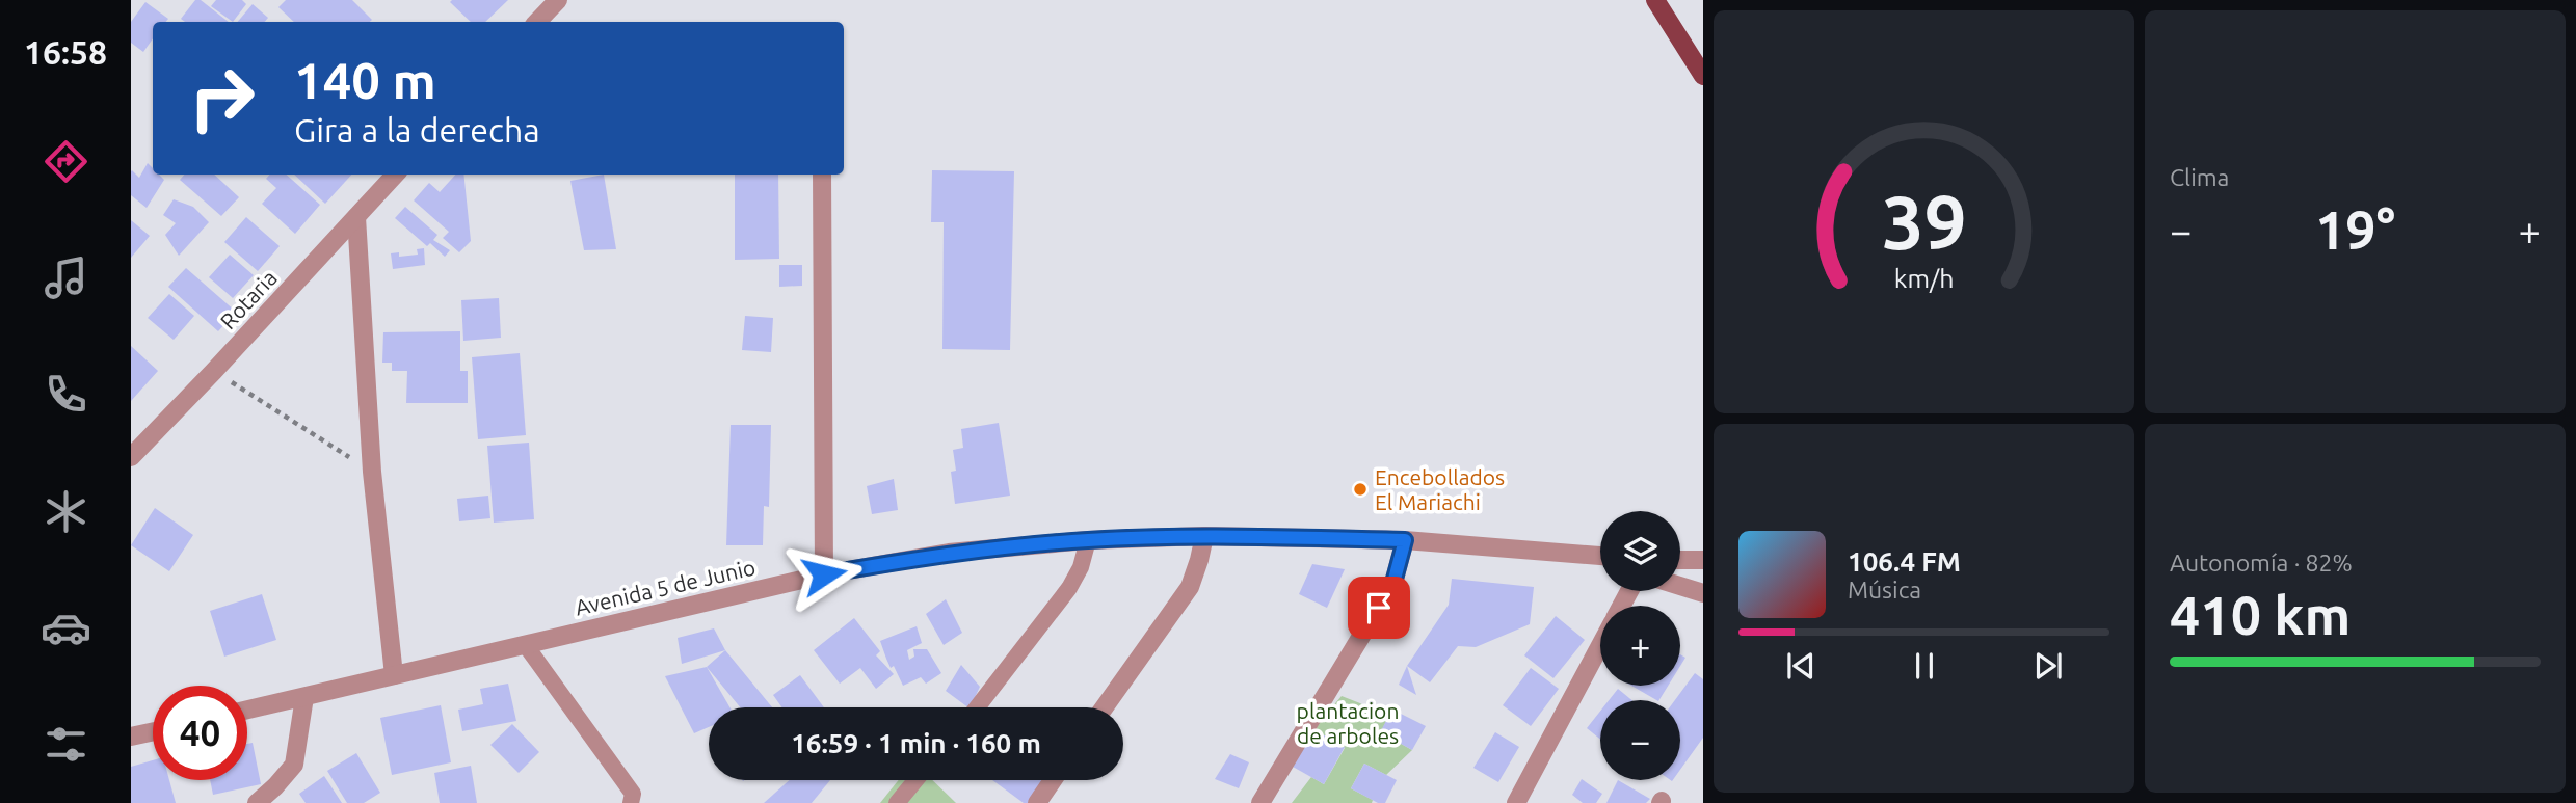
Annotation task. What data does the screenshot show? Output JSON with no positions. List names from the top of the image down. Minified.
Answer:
{"streets":{"street":["Rotaria","Avenida 5 de Junio"]},"parks":["plantacion de arboles"],"places":["Encebollados El Mariachi"],"page":{"tabs":"16:58","tile":["Clima",["Autonomía · 82%","410 km"]],"turn":["140 m","Gira a la derecha"],"heat":["−","19°","+"],"map_buttons":["+","−"],"song":["106.4 FM","Música"],"limit":"40","trip":"16:59 · 1 min · 160 m","gauge":["39","km/h"]}}
